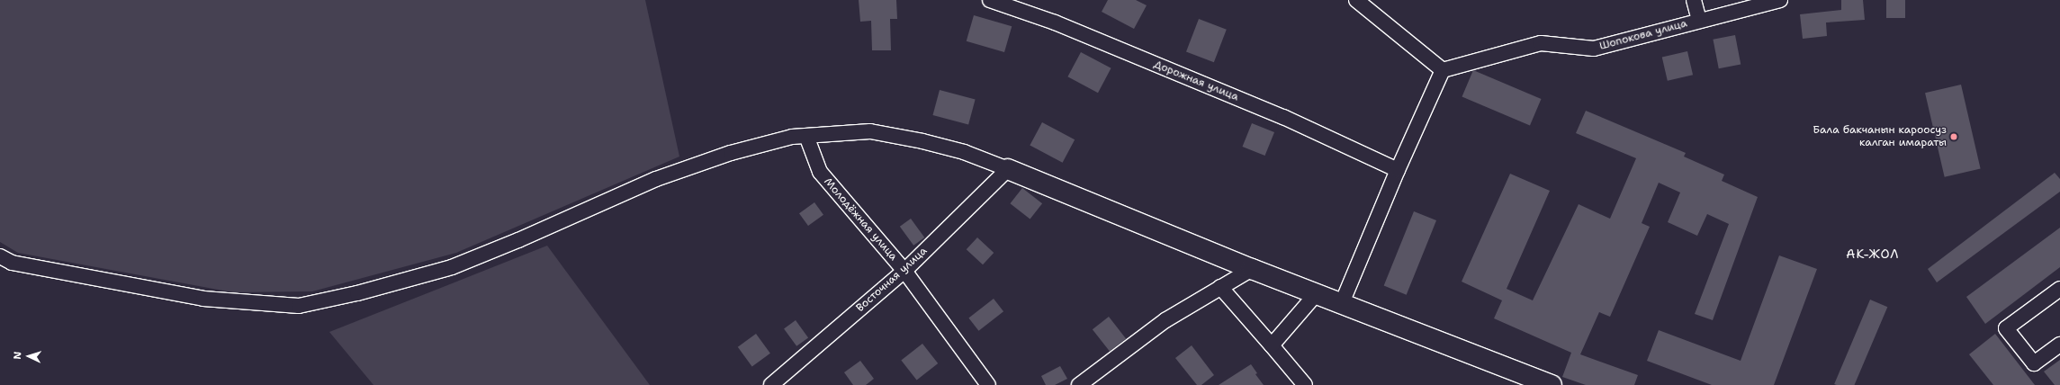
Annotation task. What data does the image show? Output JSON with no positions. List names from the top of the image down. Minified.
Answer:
{"streets":{"street":["Шопокова улица","Дорожная улица","Молодёжная улица","Восточная улица"]},"crossings":[["Молодёжная улица","Восточная улица"]],"districts":["АК-ЖОЛ"],"places":["Бала бакчанын кароосуз калган имараты"],"north":"left"}
